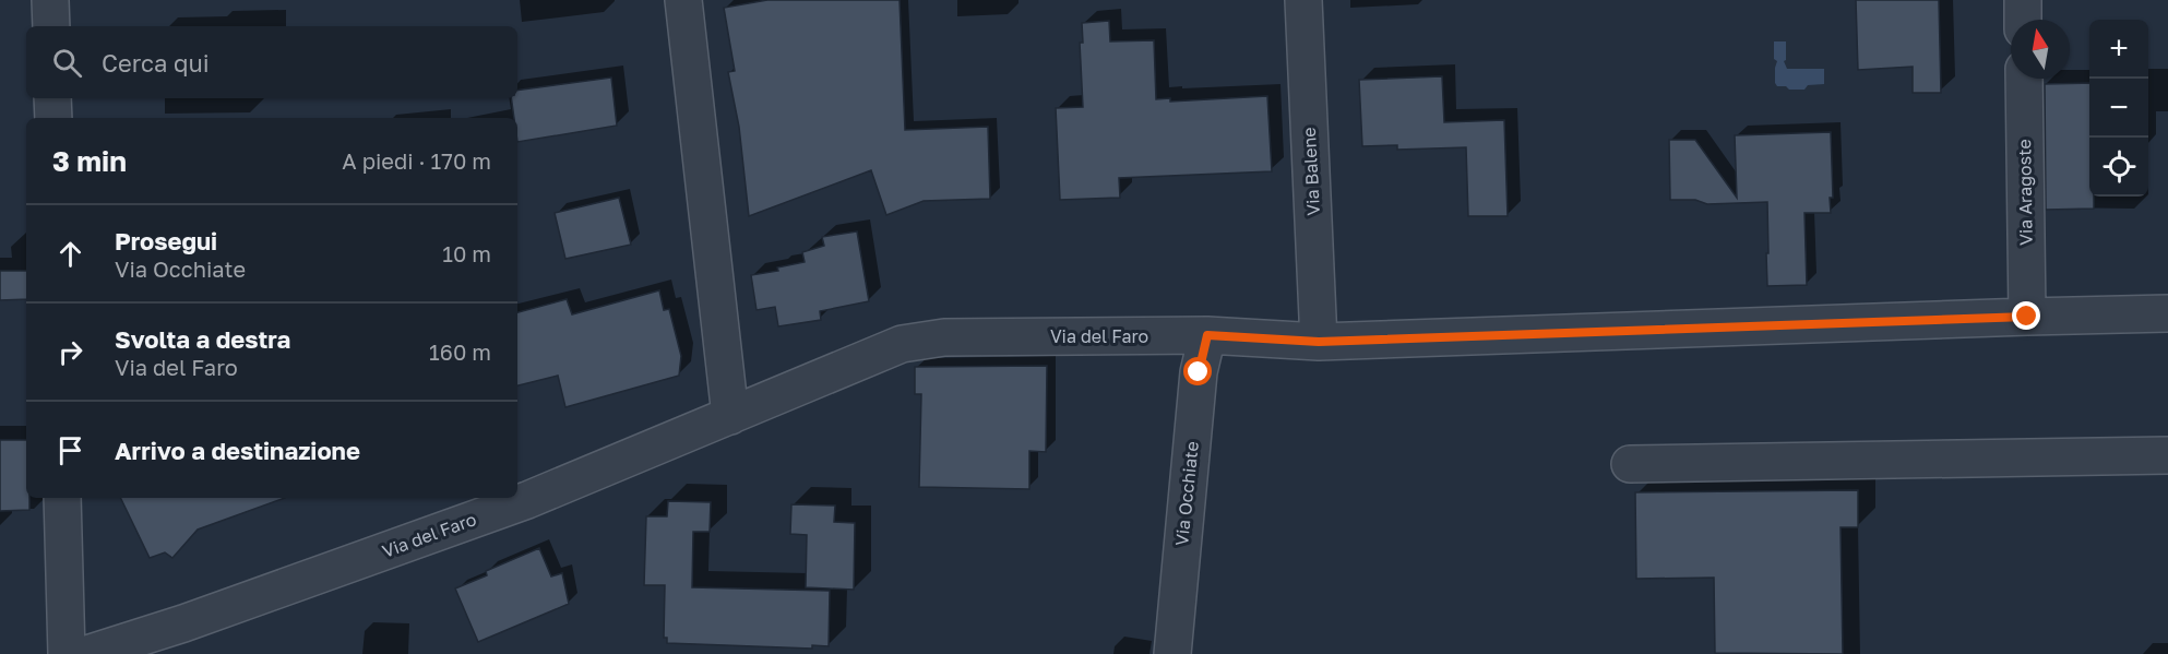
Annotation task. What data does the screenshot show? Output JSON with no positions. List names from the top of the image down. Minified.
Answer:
{"streets":{"street":["Via Balene","Via Aragoste","Via del Faro","Via Occhiate"]},"crossings":[["Via Balene","Via del Faro"],["Via Aragoste","Via del Faro"],["Via del Faro","Via Occhiate"]],"north":"top","page":{"map_buttons":["+","−"],"search":"Cerca qui","heading":["3 min","A piedi · 170 m"],"list":[["Prosegui","Via Occhiate","10 m"],["Svolta a destra","Via del Faro","160 m"],"Arrivo a destinazione"]}}
